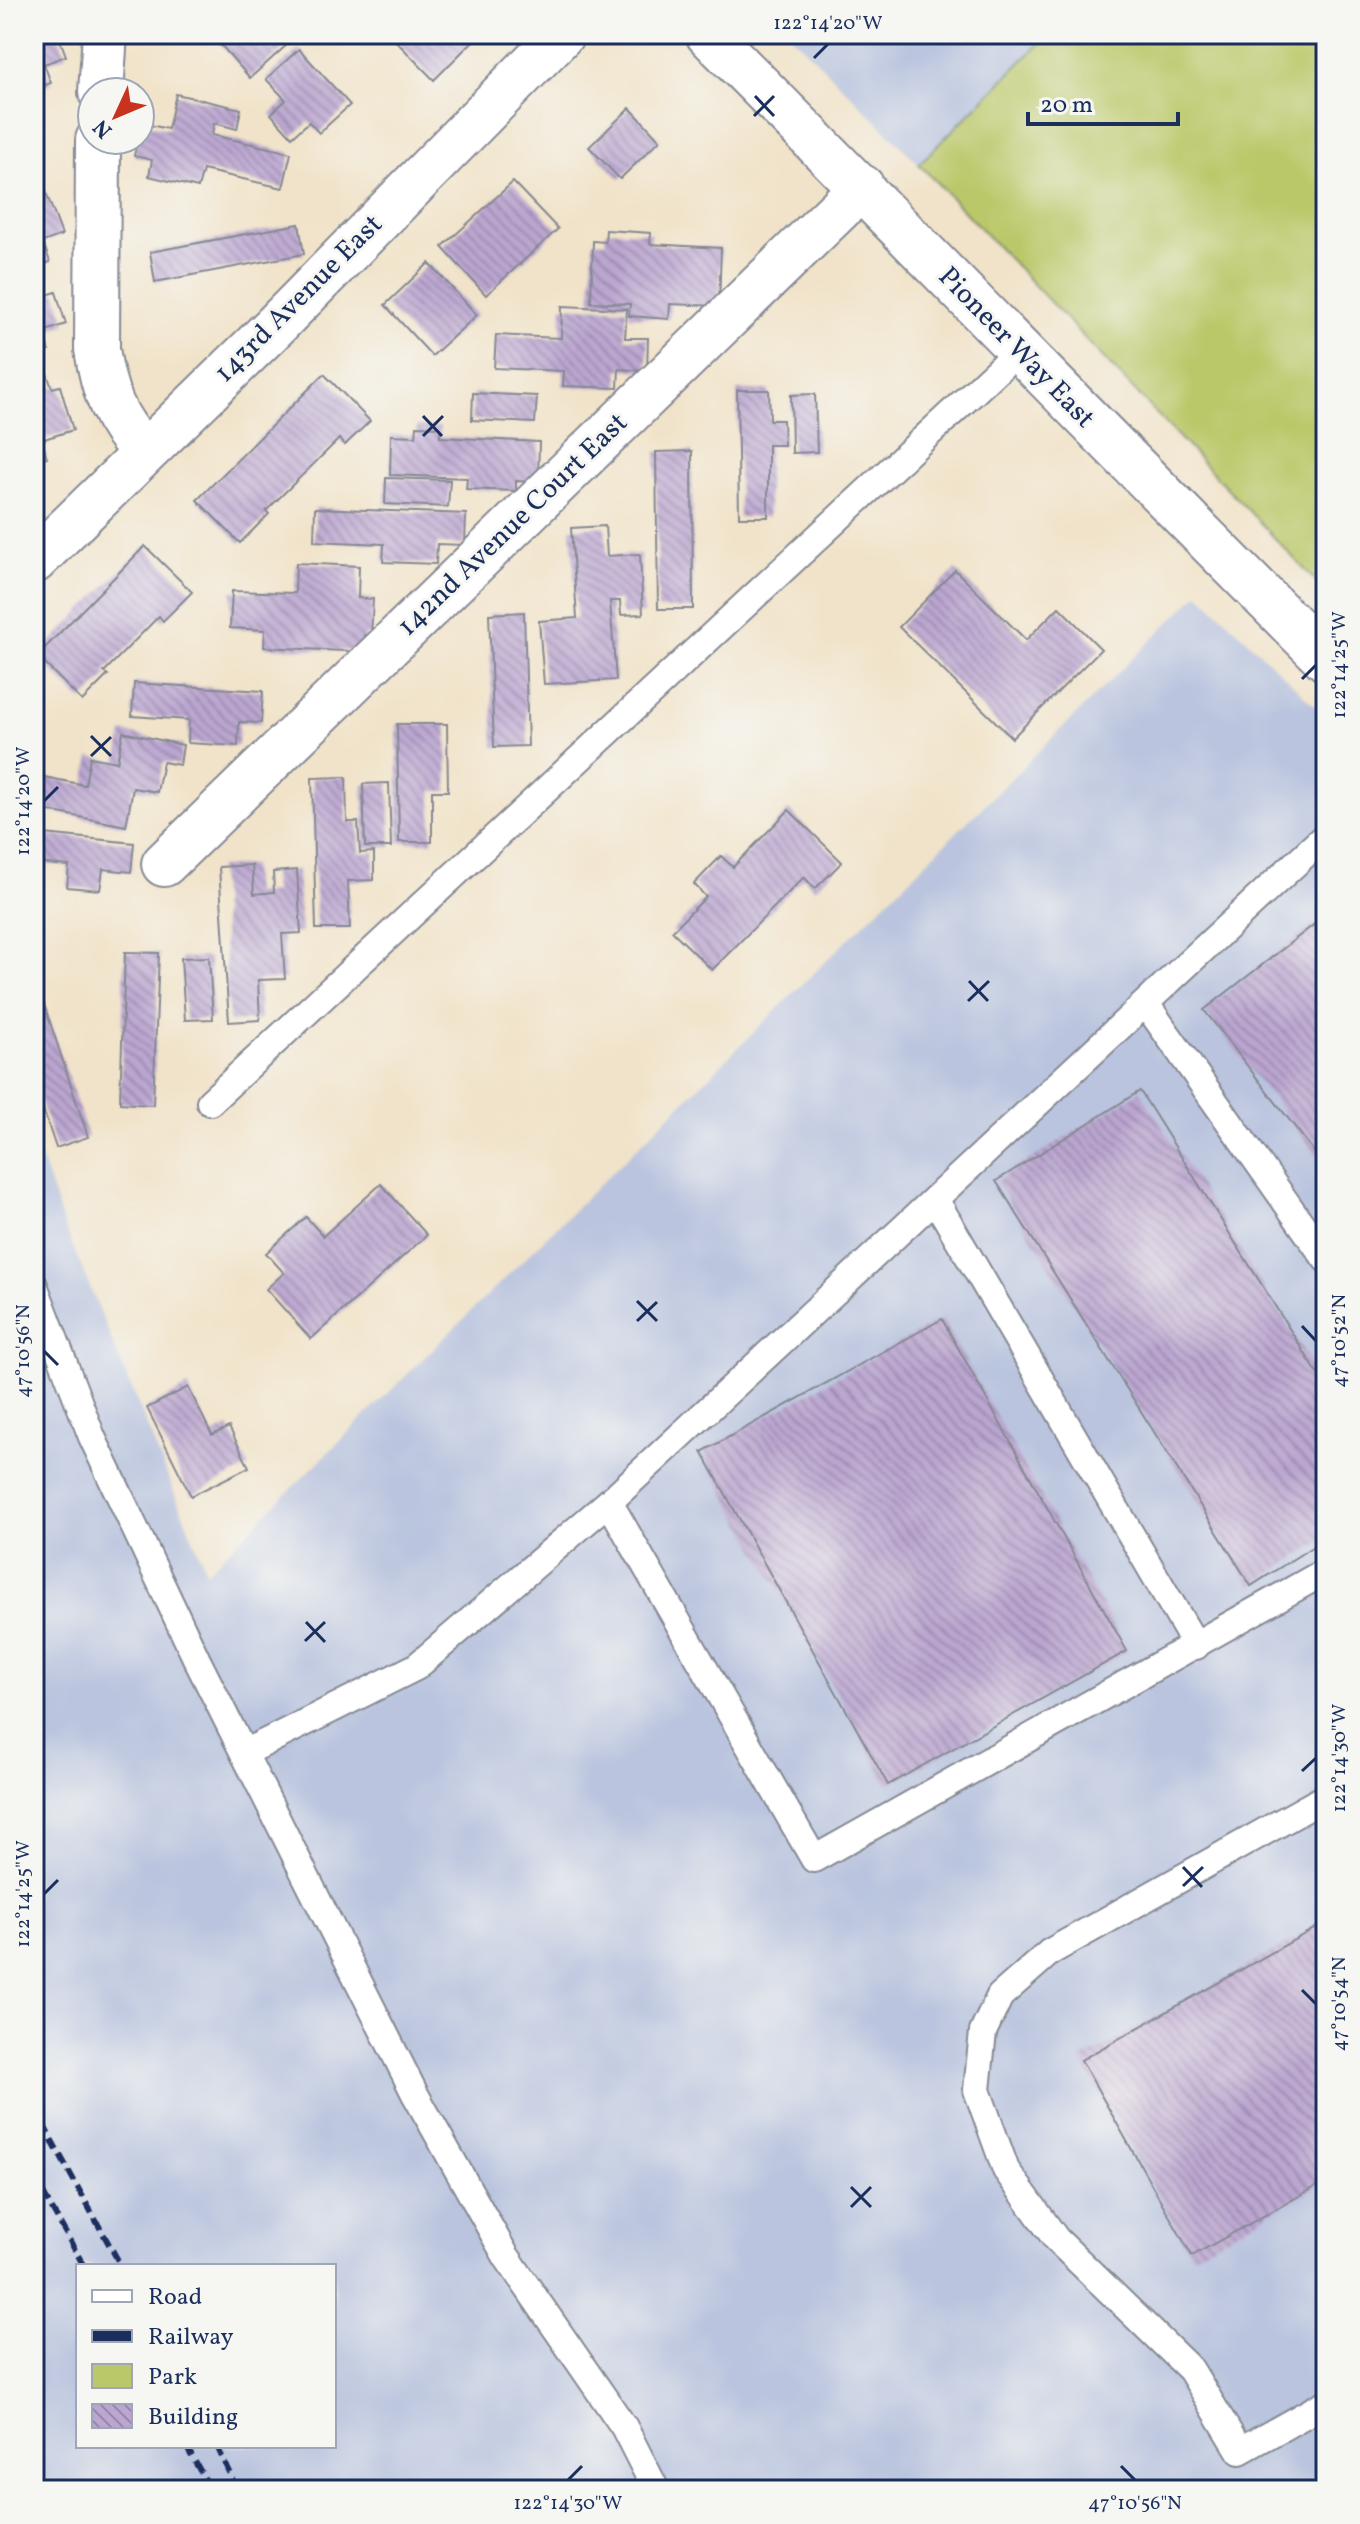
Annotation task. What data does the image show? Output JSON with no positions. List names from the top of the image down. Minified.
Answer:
{"streets":{"street":["143rd Avenue East","Pioneer Way East","142nd Avenue Court East"]},"crossings":[["Pioneer Way East","142nd Avenue Court East"]],"legend":["Road","Railway","Park","Building"],"scale_bar":"20 m","north":"bottom left","coordinates":["122°14'20\"W","122°14'25\"W","47°10'52\"N","47°10'56\"N","122°14'30\"W","47°10'54\"N"]}
